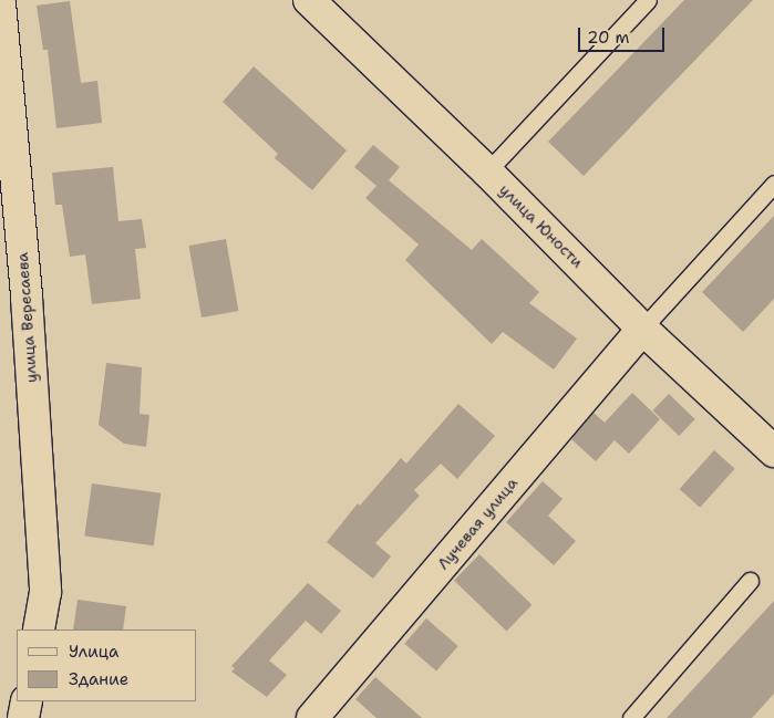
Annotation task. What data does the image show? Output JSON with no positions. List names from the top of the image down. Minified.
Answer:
{"streets":{"street":["улица Юности","улица Вересаева","Лучевая улица"]},"crossings":[["улица Юности","Лучевая улица"]],"legend":["Улица","Здание"],"scale_bar":"20 m"}
